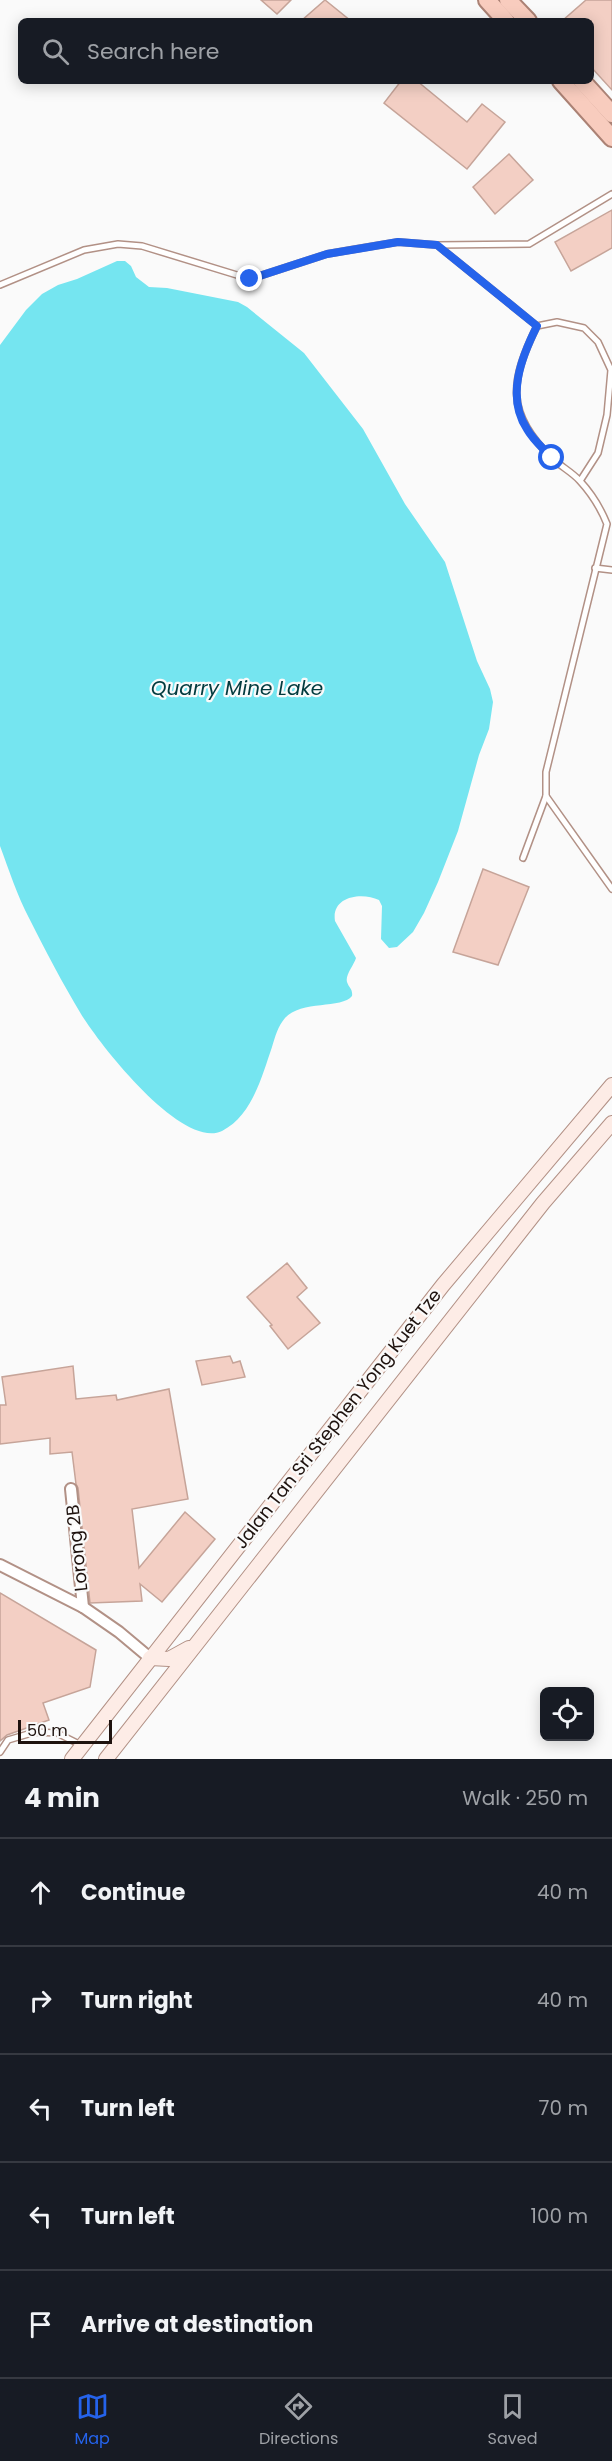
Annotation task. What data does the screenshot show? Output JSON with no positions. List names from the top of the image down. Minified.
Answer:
{"streets":{"main road":["Jalan Tan Sri Stephen Yong Kuet Tze"],"street":["Lorong 2B"]},"water":["Quarry Mine Lake"],"scale_bar":"50 m","page":{"search":"Search here","scale":"50 m","heading":["4 min","Walk · 250 m"],"list":[["Continue","40 m"],["Turn right","40 m"],["Turn left","70 m"],["Turn left","100 m"],"Arrive at destination"],"nav":["Map","Directions","Saved"]}}
